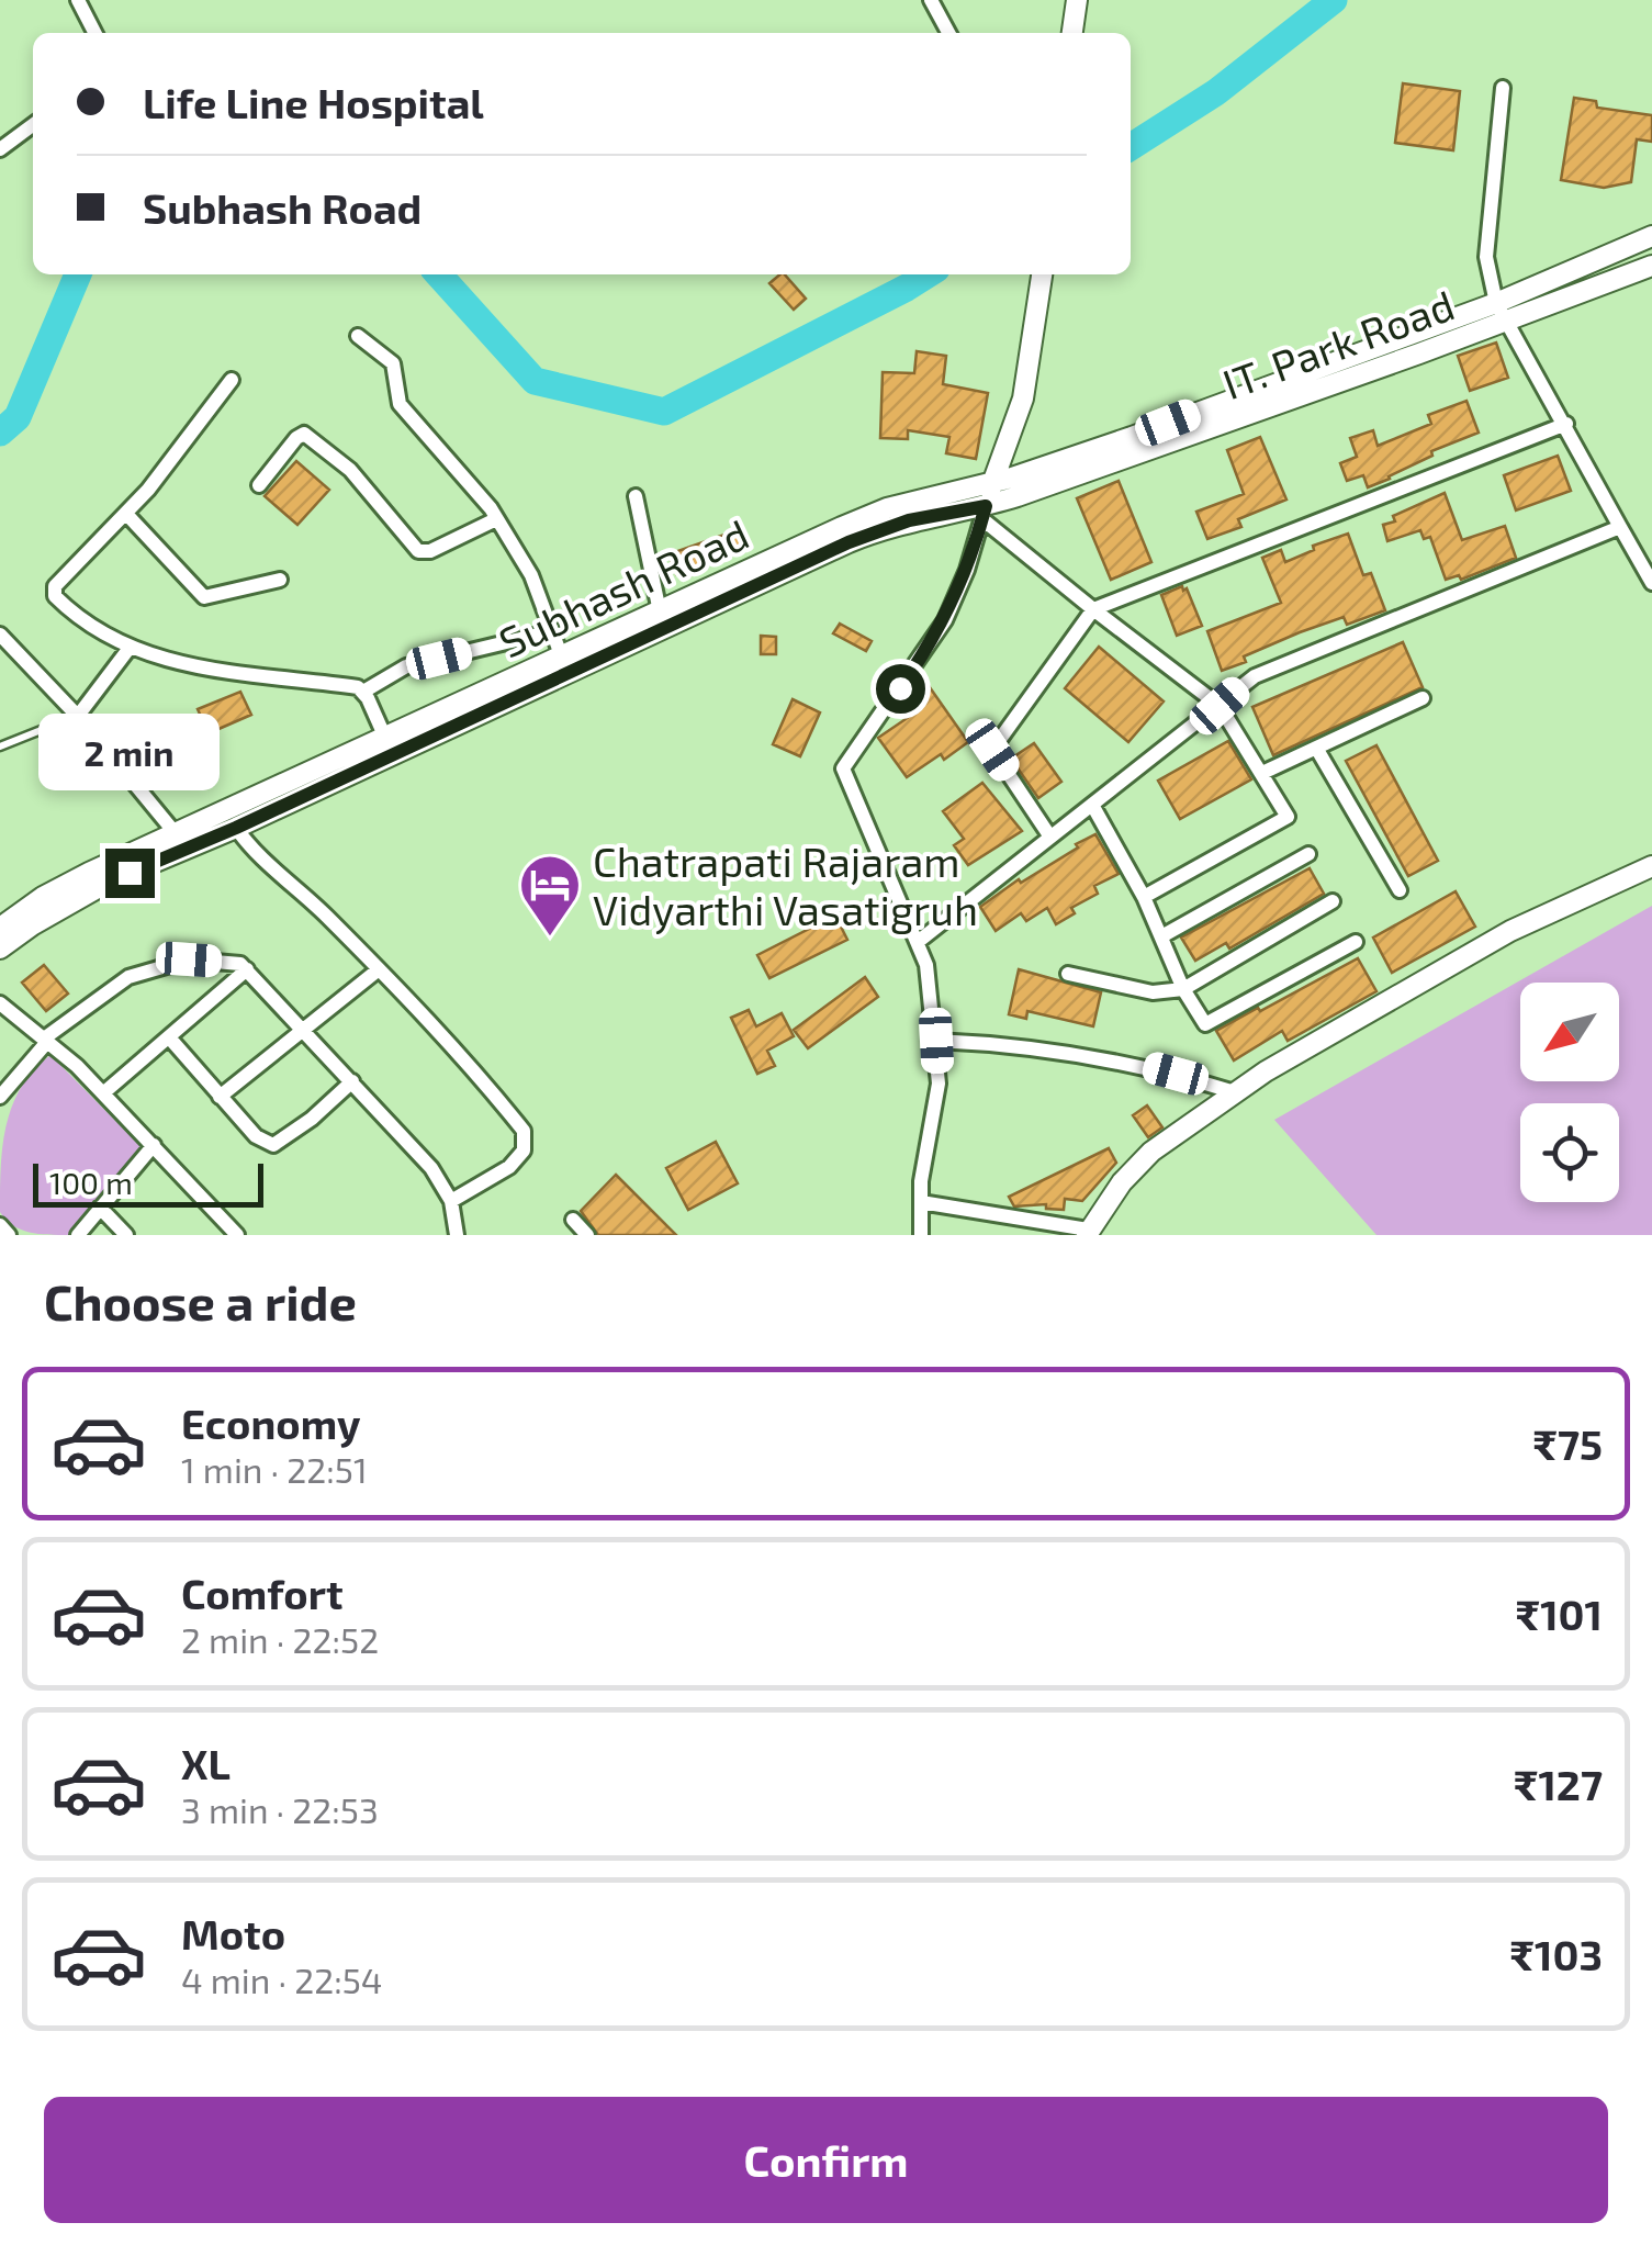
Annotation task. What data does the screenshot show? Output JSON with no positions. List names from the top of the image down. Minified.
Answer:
{"streets":{"main road":["IT. Park Road","Subhash Road"]},"crossings":[["IT. Park Road","Subhash Road"]],"places":{"hotel":["Chatrapati Rajaram Vidyarthi Vasatigruh"]},"scale_bar":"100 m","north":"bottom left","page":{"banner":["Life Line Hospital","Subhash Road"],"bubble":"2 min","scale":"100 m","heading":"Choose a ride","list":[{"name":"Economy","note":"1 min · 22:51","value":"₹75"},{"name":"Comfort","note":"2 min · 22:52","value":"₹101"},{"name":"XL","note":"3 min · 22:53","value":"₹127"},{"name":"Moto","note":"4 min · 22:54","value":"₹103"}],"buttons":"Confirm"}}
